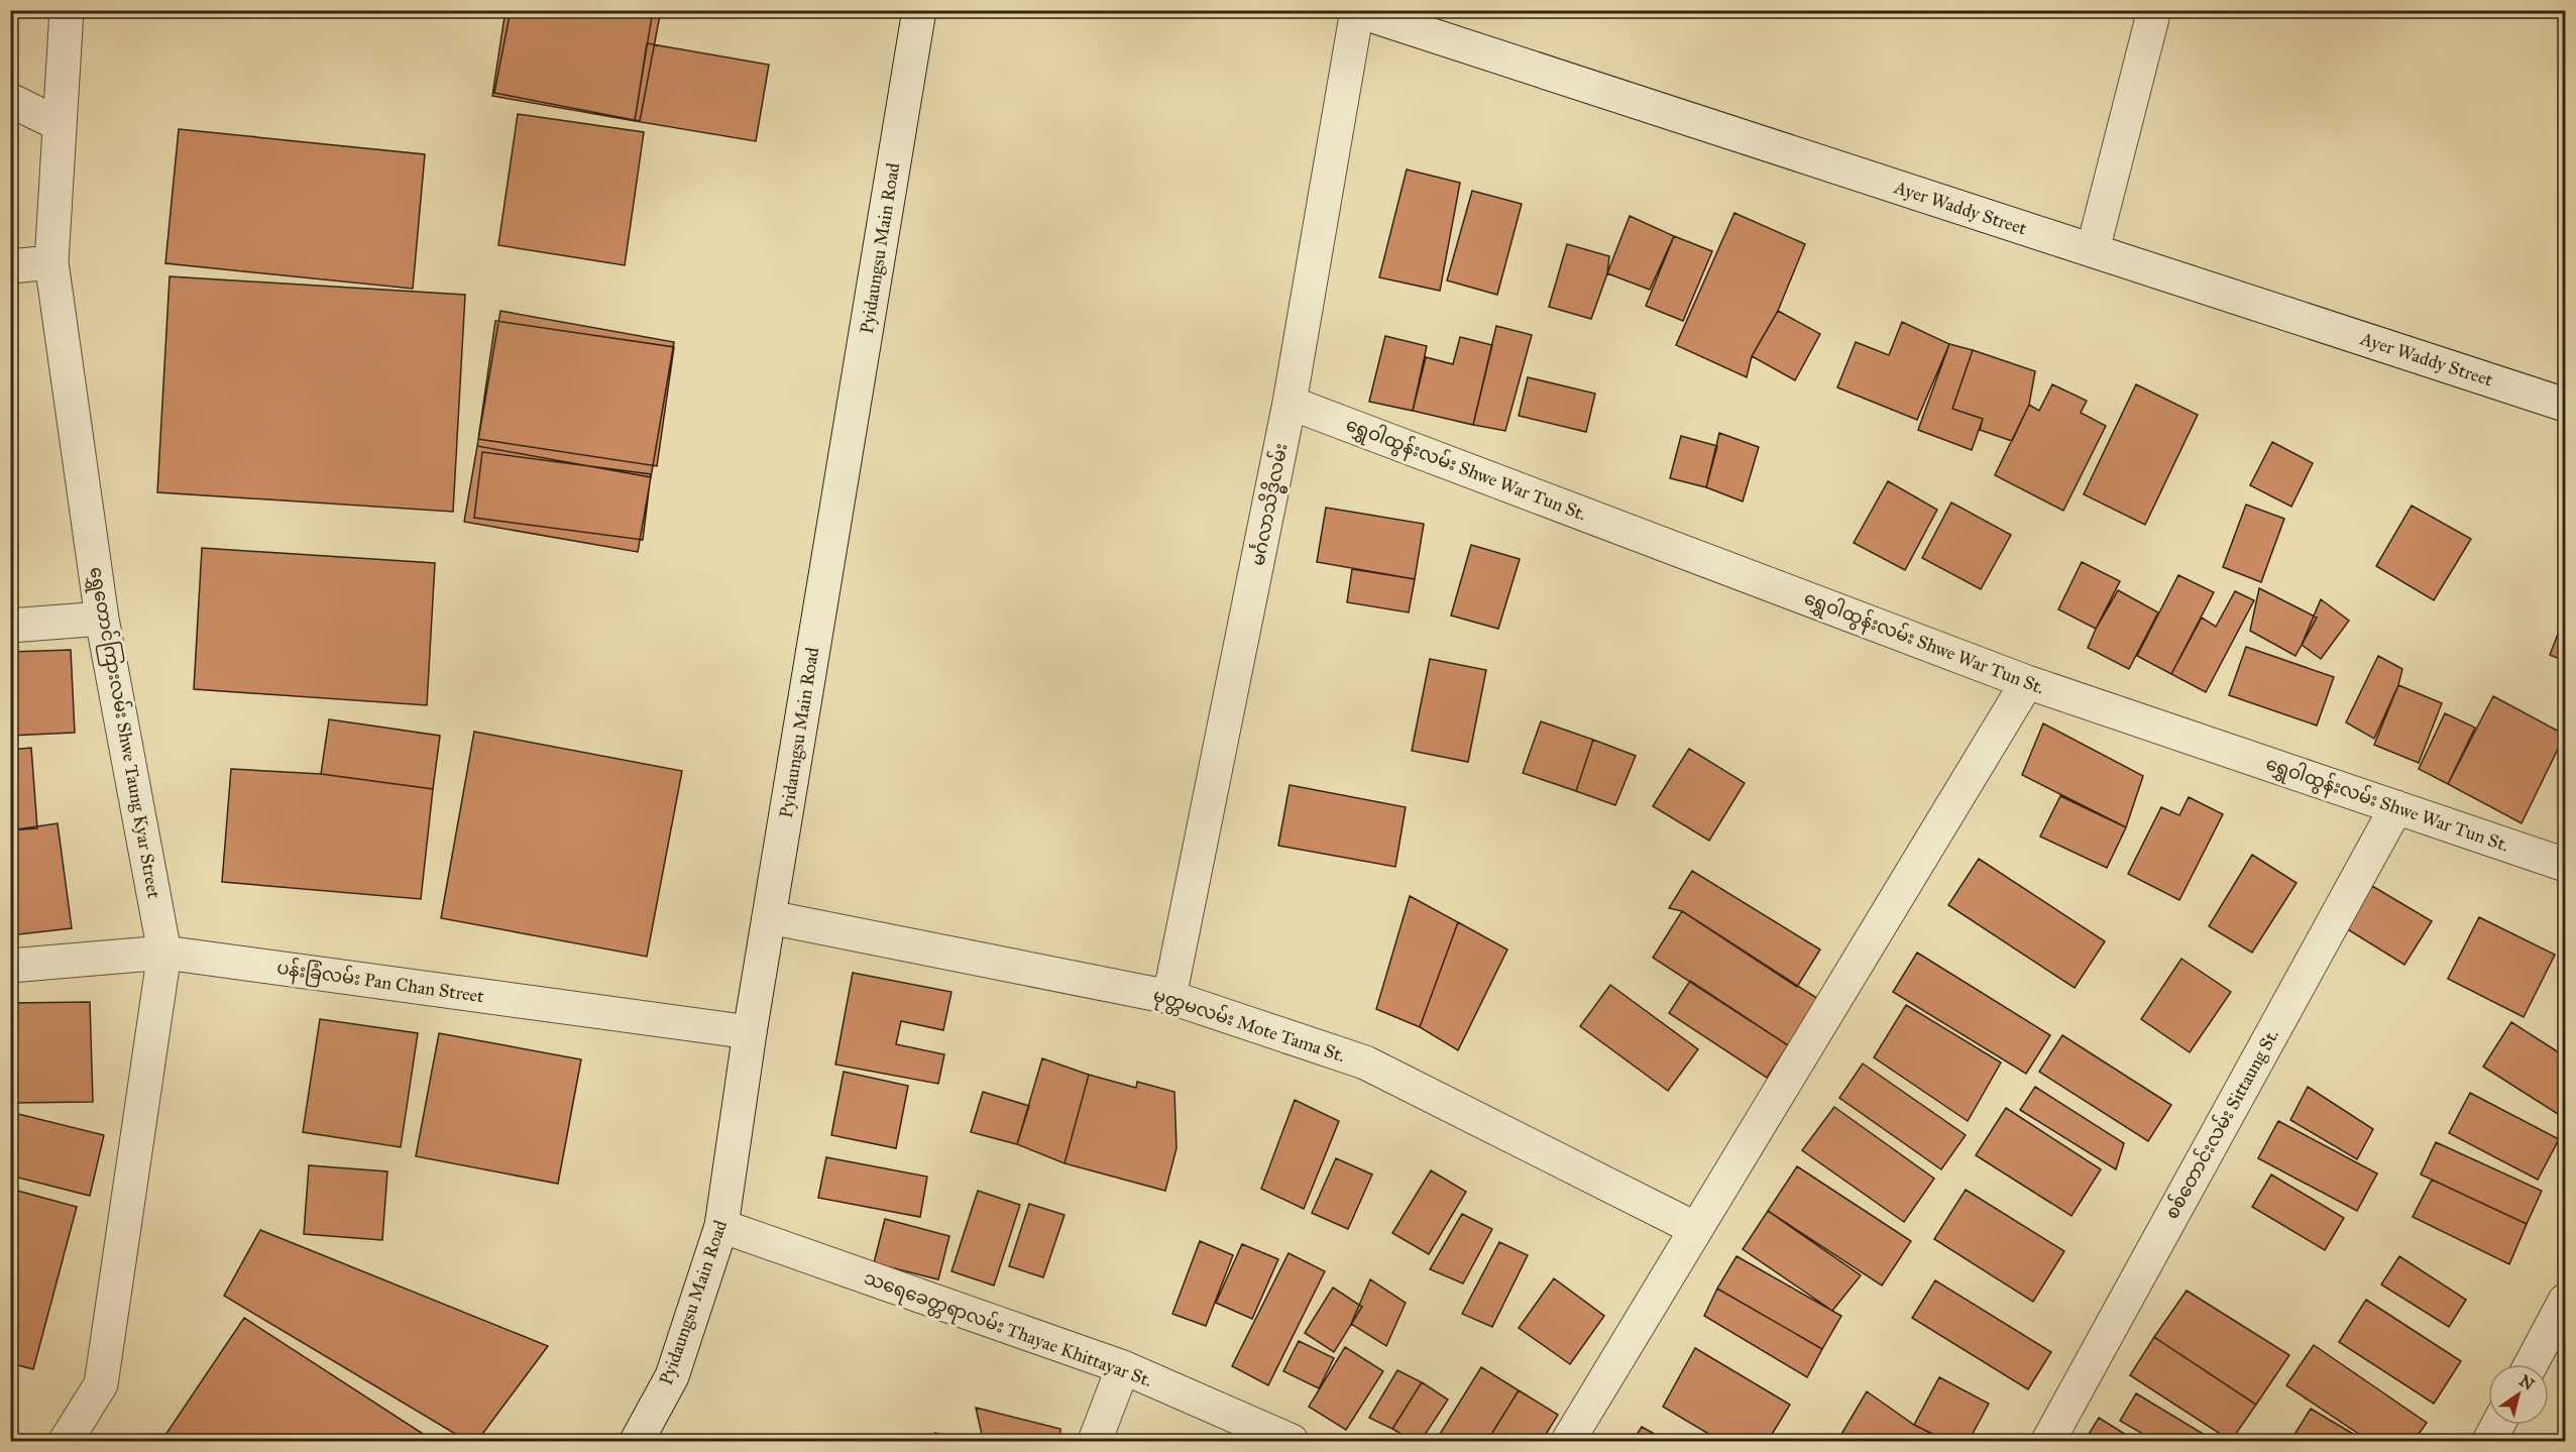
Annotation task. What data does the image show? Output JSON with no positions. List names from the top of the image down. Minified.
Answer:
{"streets":{"street":["Ayer Waddy Street","Pyidaungsu Main Road","ရွှေဝါထွန်းလမ်း Shwe War Tun St.","မင်္ဂလာသိဒ္ဓိလမ်း","ရွှေတောင်ကြားလမ်း Shwe Taung Kyar Street","ပန်းခြံလမ်း Pan Chan Street","မုတ္တမလမ်း Mote Tama St.","စစ်တောင်းလမ်း Sittaung St.","သရေခေတ္တရာလမ်း Thayae Khittayar St."]},"crossings":[["Ayer Waddy Street","မင်္ဂလာသိဒ္ဓိလမ်း"],["Pyidaungsu Main Road","ပန်းခြံလမ်း Pan Chan Street"],["Pyidaungsu Main Road","မုတ္တမလမ်း Mote Tama St."],["Pyidaungsu Main Road","သရေခေတ္တရာလမ်း Thayae Khittayar St."],["ရွှေဝါထွန်းလမ်း Shwe War Tun St.","မင်္ဂလာသိဒ္ဓိလမ်း"],["ရွှေဝါထွန်းလမ်း Shwe War Tun St.","စစ်တောင်းလမ်း Sittaung St."],["မင်္ဂလာသိဒ္ဓိလမ်း","မုတ္တမလမ်း Mote Tama St."],["ရွှေတောင်ကြားလမ်း Shwe Taung Kyar Street","ပန်းခြံလမ်း Pan Chan Street"]],"north":"top right"}
